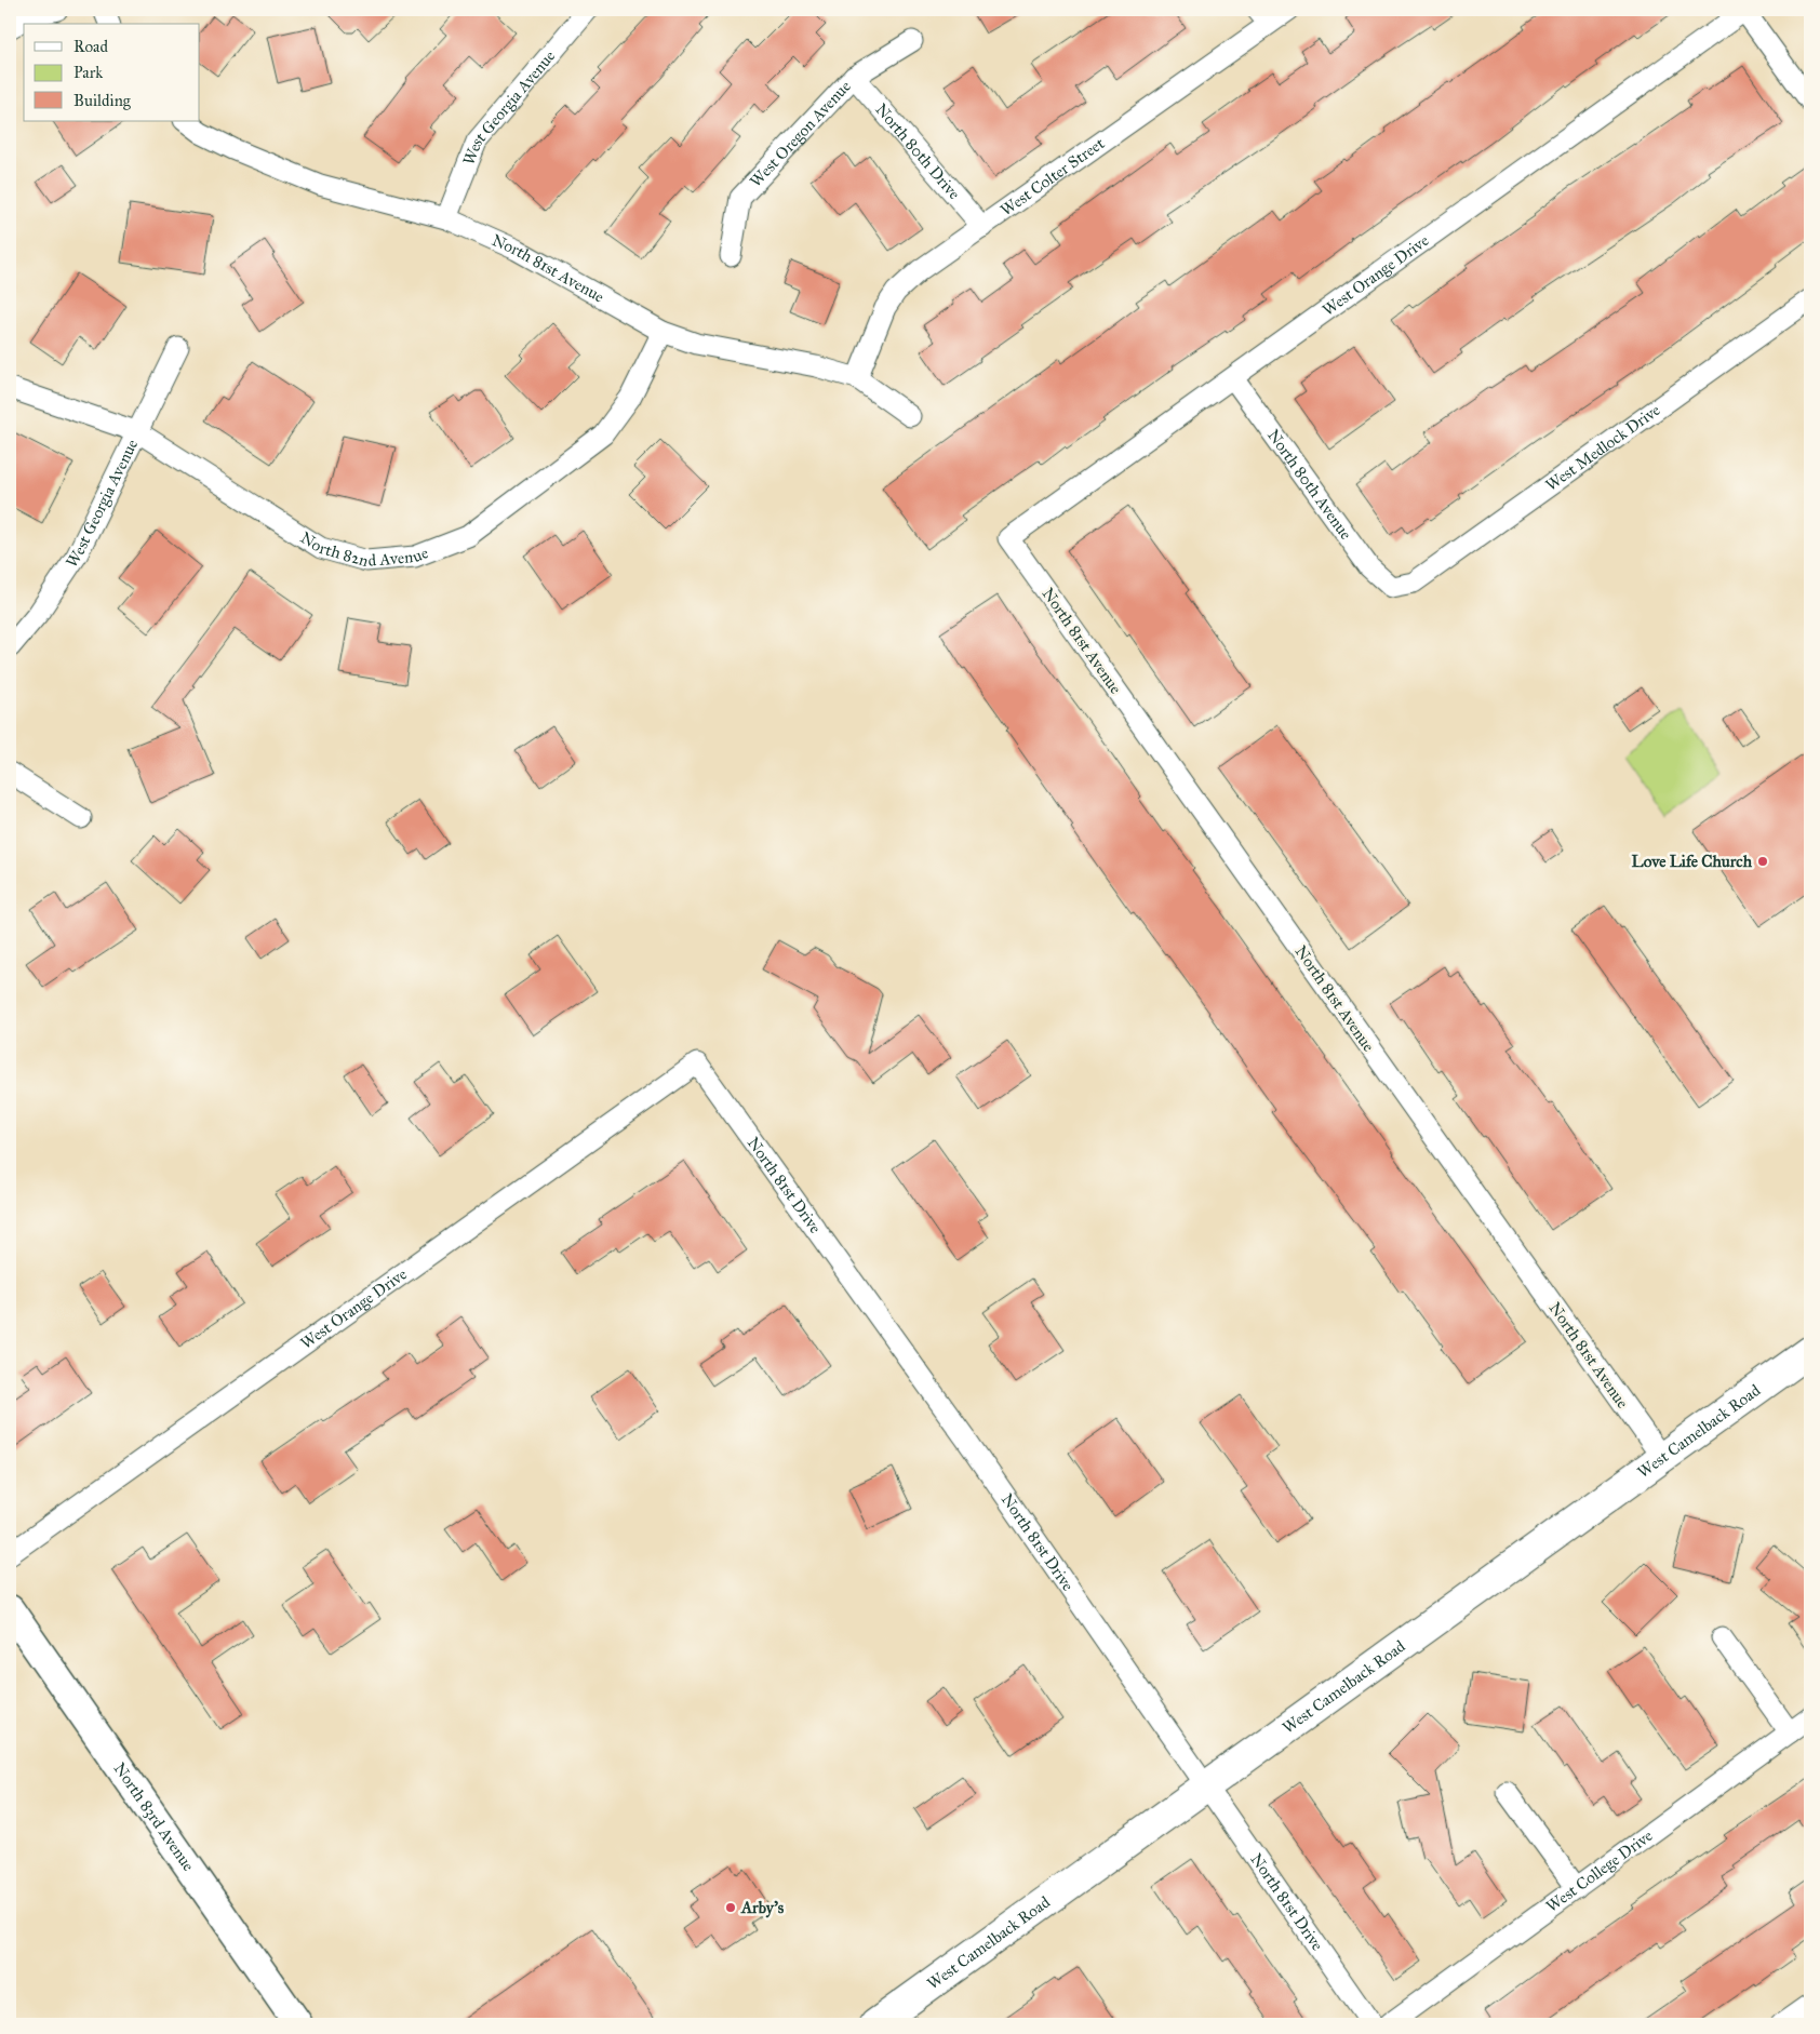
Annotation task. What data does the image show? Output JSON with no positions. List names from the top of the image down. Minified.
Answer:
{"streets":{"main road":["West Camelback Road","North 83rd Avenue"],"street":["West Georgia Avenue","West Oregon Avenue","North 80th Drive","West Colter Street","North 81st Avenue","West Orange Drive","West Medlock Drive","North 80th Avenue","North 82nd Avenue","North 81st Drive","West College Drive"]},"crossings":[["West Georgia Avenue","North 81st Avenue"],["West Georgia Avenue","North 82nd Avenue"],["West Oregon Avenue","North 80th Drive"],["North 80th Drive","West Colter Street"],["West Colter Street","North 81st Avenue"],["North 81st Avenue","West Orange Drive"],["North 81st Avenue","North 82nd Avenue"],["North 81st Avenue","West Camelback Road"],["West Orange Drive","North 80th Avenue"],["West Orange Drive","North 81st Drive"],["West Medlock Drive","North 80th Avenue"],["North 81st Drive","West Camelback Road"]],"places":["Love Life Church","Arby's"],"legend":["Road","Park","Building"]}
